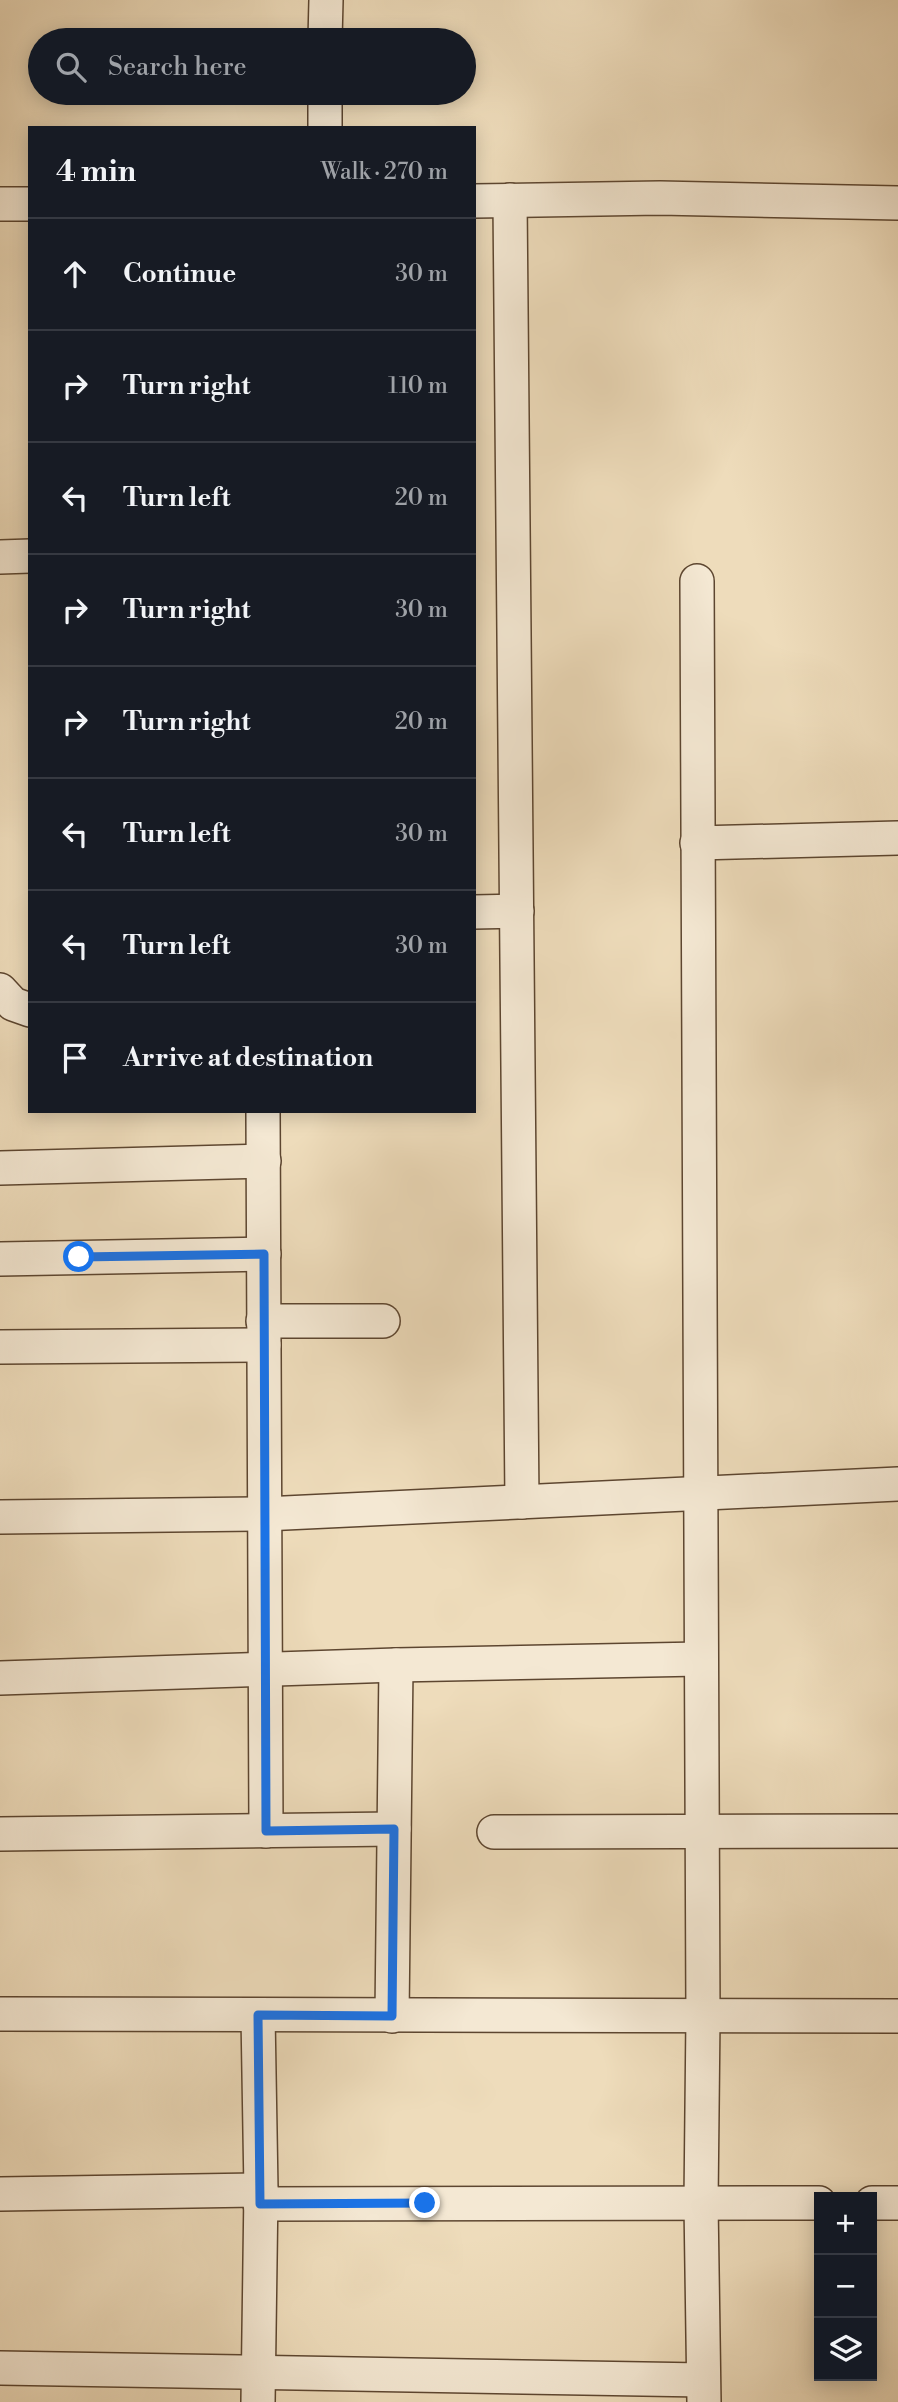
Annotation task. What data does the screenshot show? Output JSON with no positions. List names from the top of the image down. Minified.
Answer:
{"page":{"search":"Search here","heading":["4 min","Walk · 270 m"],"list":[["Continue","30 m"],["Turn right","110 m"],["Turn left","20 m"],["Turn right","30 m"],["Turn right","20 m"],["Turn left","30 m"],["Turn left","30 m"],"Arrive at destination"],"map_buttons":["+","−"]}}
